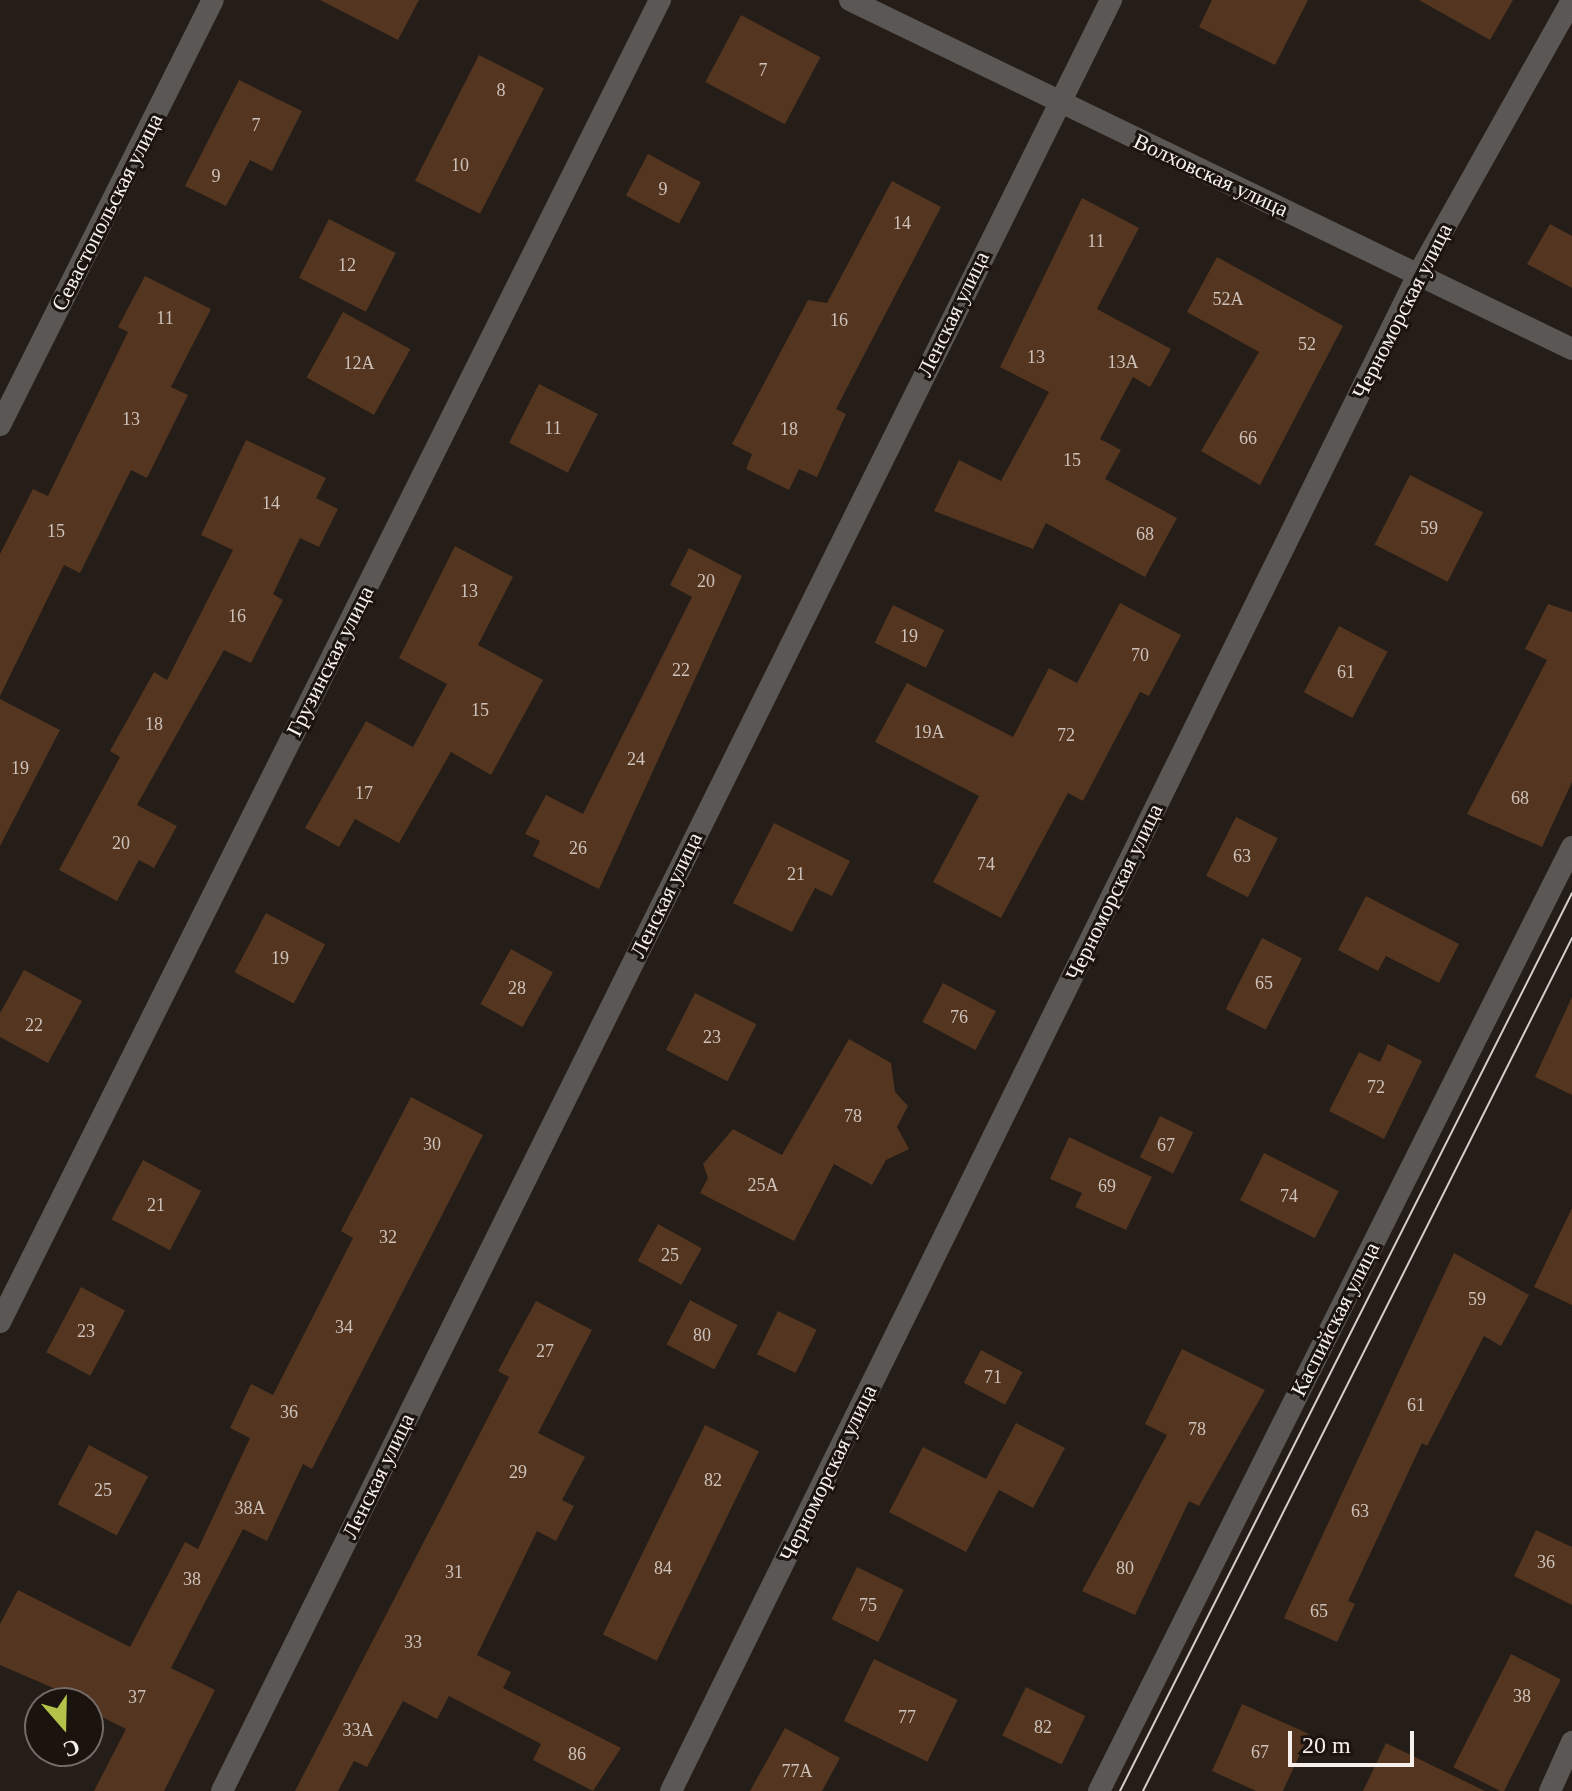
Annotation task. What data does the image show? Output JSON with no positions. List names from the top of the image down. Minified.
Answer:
{"streets":{"street":["Волховская улица","Севастопольская улица","Черноморская улица","Ленская улица","Грузинская улица","Каспийская улица"]},"crossings":[["Волховская улица","Черноморская улица"],["Волховская улица","Ленская улица"]],"house_numbers":["7","8","7","10","9","9","14","11","12","52А","11","16","52","13","13А","12А","13","11","18","66","15","14","59","15","68","20","13","16","19","70","22","61","15","18","19А","72","24","19","17","68","20","26","63","74","21","19","65","28","76","22","23","72","78","30","67","25А","69","74","21","32","25","59","34","23","80","27","71","61","36","78","29","82","25","38А","63","36","84","80","31","38","75","65","33","38","37","77","82","33А","67","86","77А"],"scale_bar":"20 m","north":"bottom"}
